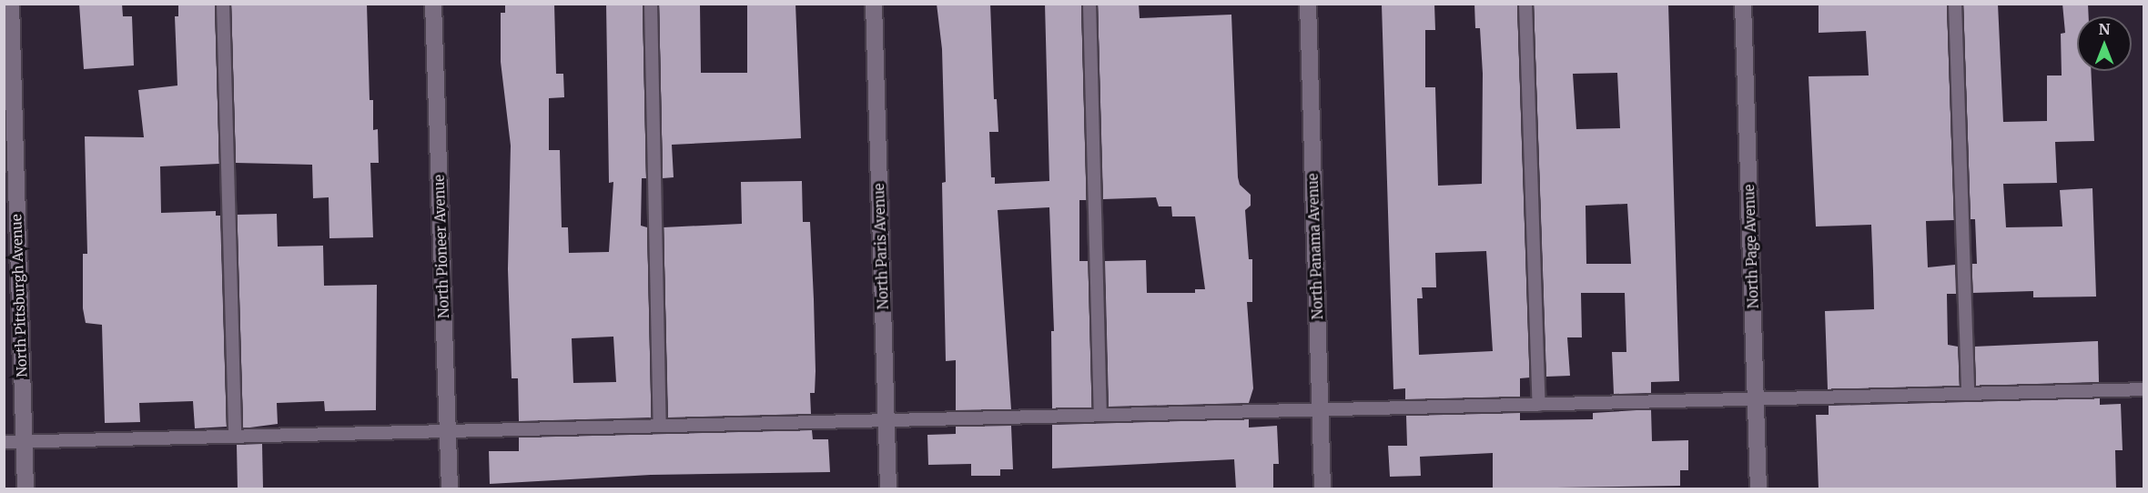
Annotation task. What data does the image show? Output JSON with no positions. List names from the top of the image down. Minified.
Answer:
{"streets":{"street":["North Pioneer Avenue","North Paris Avenue","North Panama Avenue","North Page Avenue","North Pittsburgh Avenue"]},"north":"top"}
